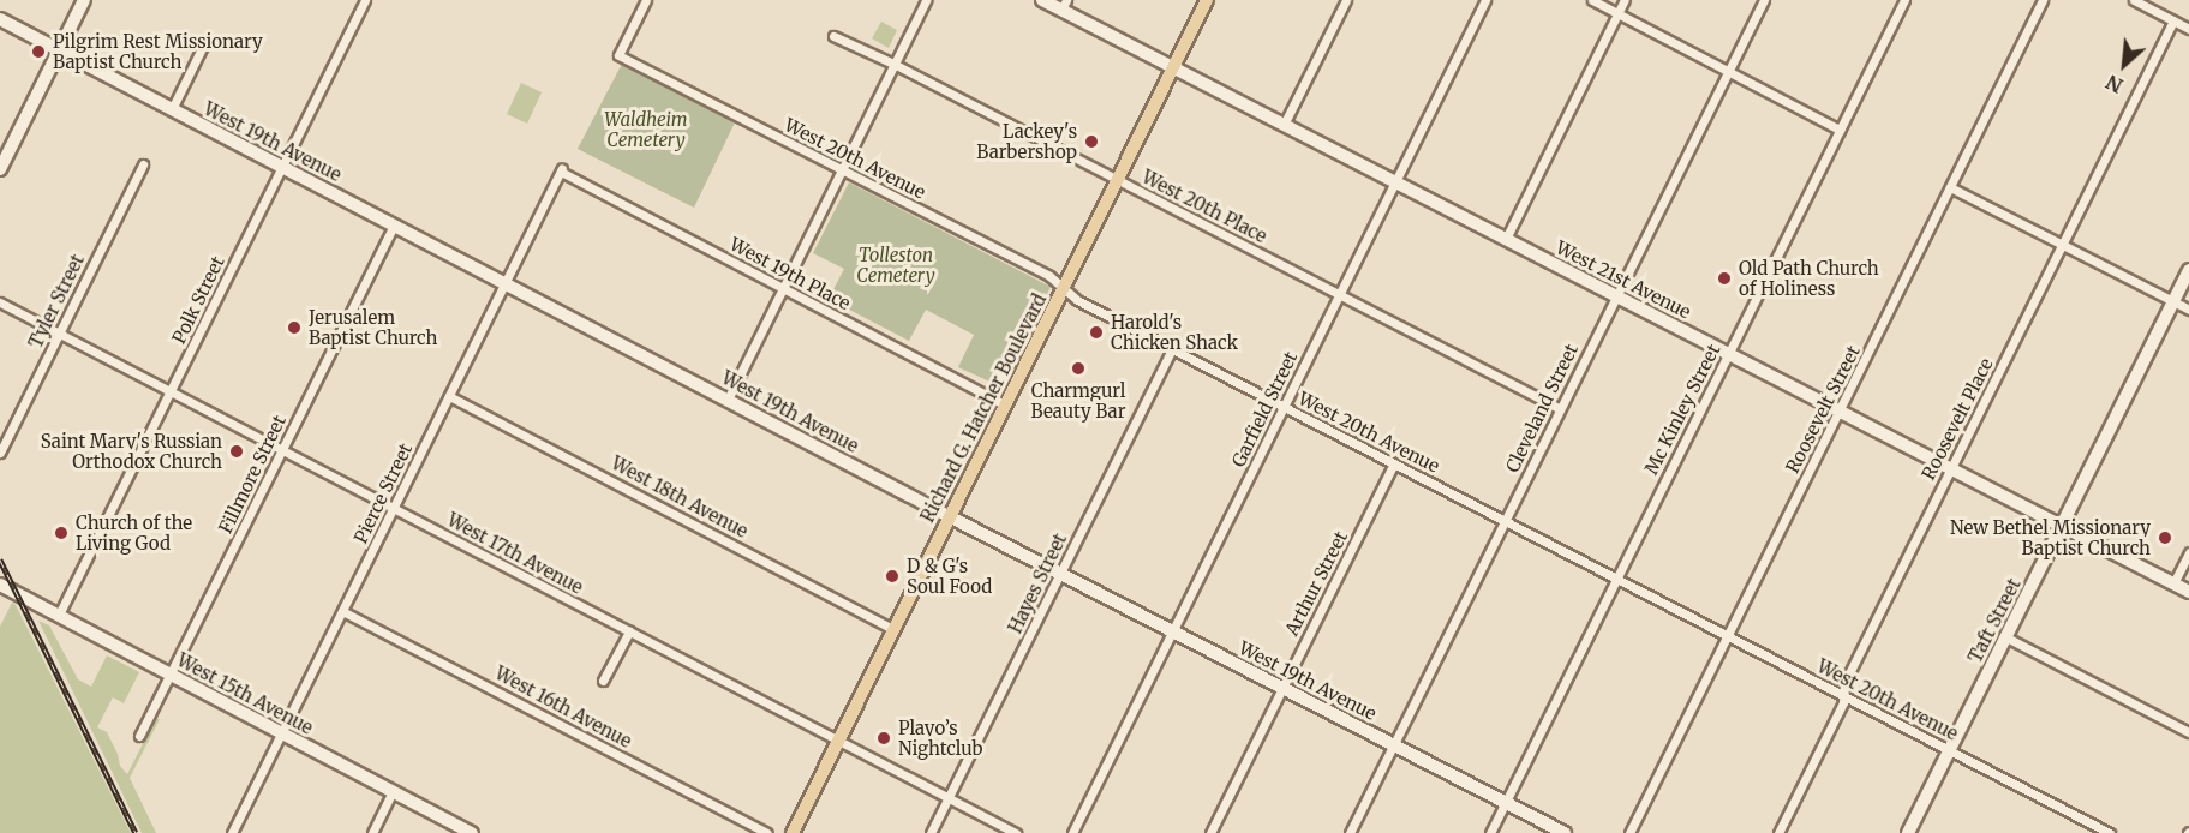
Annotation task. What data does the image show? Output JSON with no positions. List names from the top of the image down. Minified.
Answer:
{"streets":{"main road":["Richard G. Hatcher Boulevard"],"street":["West 19th Avenue","West 20th Avenue","West 20th Place","West 19th Place","West 21st Avenue","Polk Street","Tyler Street","Cleveland Street","Garfield Street","Mc Kinley Street","Roosevelt Street","Roosevelt Place","Fillmore Street","Pierce Street","West 18th Avenue","West 17th Avenue","Hayes Street","Arthur Street","Taft Street","West 15th Avenue","West 16th Avenue"]},"crossings":[["West 19th Avenue","Polk Street"],["West 19th Avenue","Richard G. Hatcher Boulevard"],["West 19th Avenue","Cleveland Street"],["West 19th Avenue","Garfield Street"],["West 19th Avenue","Mc Kinley Street"],["West 19th Avenue","Fillmore Street"],["West 19th Avenue","Pierce Street"],["West 19th Avenue","Hayes Street"],["West 19th Avenue","Arthur Street"],["West 20th Avenue","Richard G. Hatcher Boulevard"],["West 20th Avenue","Cleveland Street"],["West 20th Avenue","Garfield Street"],["West 20th Avenue","Mc Kinley Street"],["West 20th Avenue","Roosevelt Street"],["West 20th Avenue","Roosevelt Place"],["West 20th Avenue","Hayes Street"],["West 20th Avenue","Arthur Street"],["West 20th Avenue","Taft Street"],["West 20th Place","Richard G. Hatcher Boulevard"],["West 20th Place","Cleveland Street"],["West 20th Place","Garfield Street"],["West 19th Place","Richard G. Hatcher Boulevard"],["West 19th Place","Pierce Street"],["West 21st Avenue","Richard G. Hatcher Boulevard"],["West 21st Avenue","Cleveland Street"],["West 21st Avenue","Garfield Street"],["West 21st Avenue","Mc Kinley Street"],["West 21st Avenue","Roosevelt Street"],["West 21st Avenue","Roosevelt Place"],["West 21st Avenue","Taft Street"],["Polk Street","West 17th Avenue"],["Polk Street","West 15th Avenue"],["Tyler Street","West 17th Avenue"],["Richard G. Hatcher Boulevard","West 18th Avenue"],["Richard G. Hatcher Boulevard","West 17th Avenue"],["Fillmore Street","West 17th Avenue"],["Fillmore Street","West 15th Avenue"],["Pierce Street","West 18th Avenue"],["Pierce Street","West 17th Avenue"],["Pierce Street","West 15th Avenue"],["Pierce Street","West 16th Avenue"],["West 17th Avenue","Hayes Street"]],"parks":["Waldheim Cemetery","Tolleston Cemetery"],"places":["Pilgrim Rest Missionary Baptist Church","Lackey's Barbershop","Old Path Church of Holiness","Jerusalem Baptist Church","Harold's Chicken Shack","Charmgurl Beauty Bar","Saint Mary's Russian Orthodox Church","Church of the Living God","New Bethel Missionary Baptist Church","D & G's Soul Food","Playo’s Nightclub"],"north":"bottom left"}
